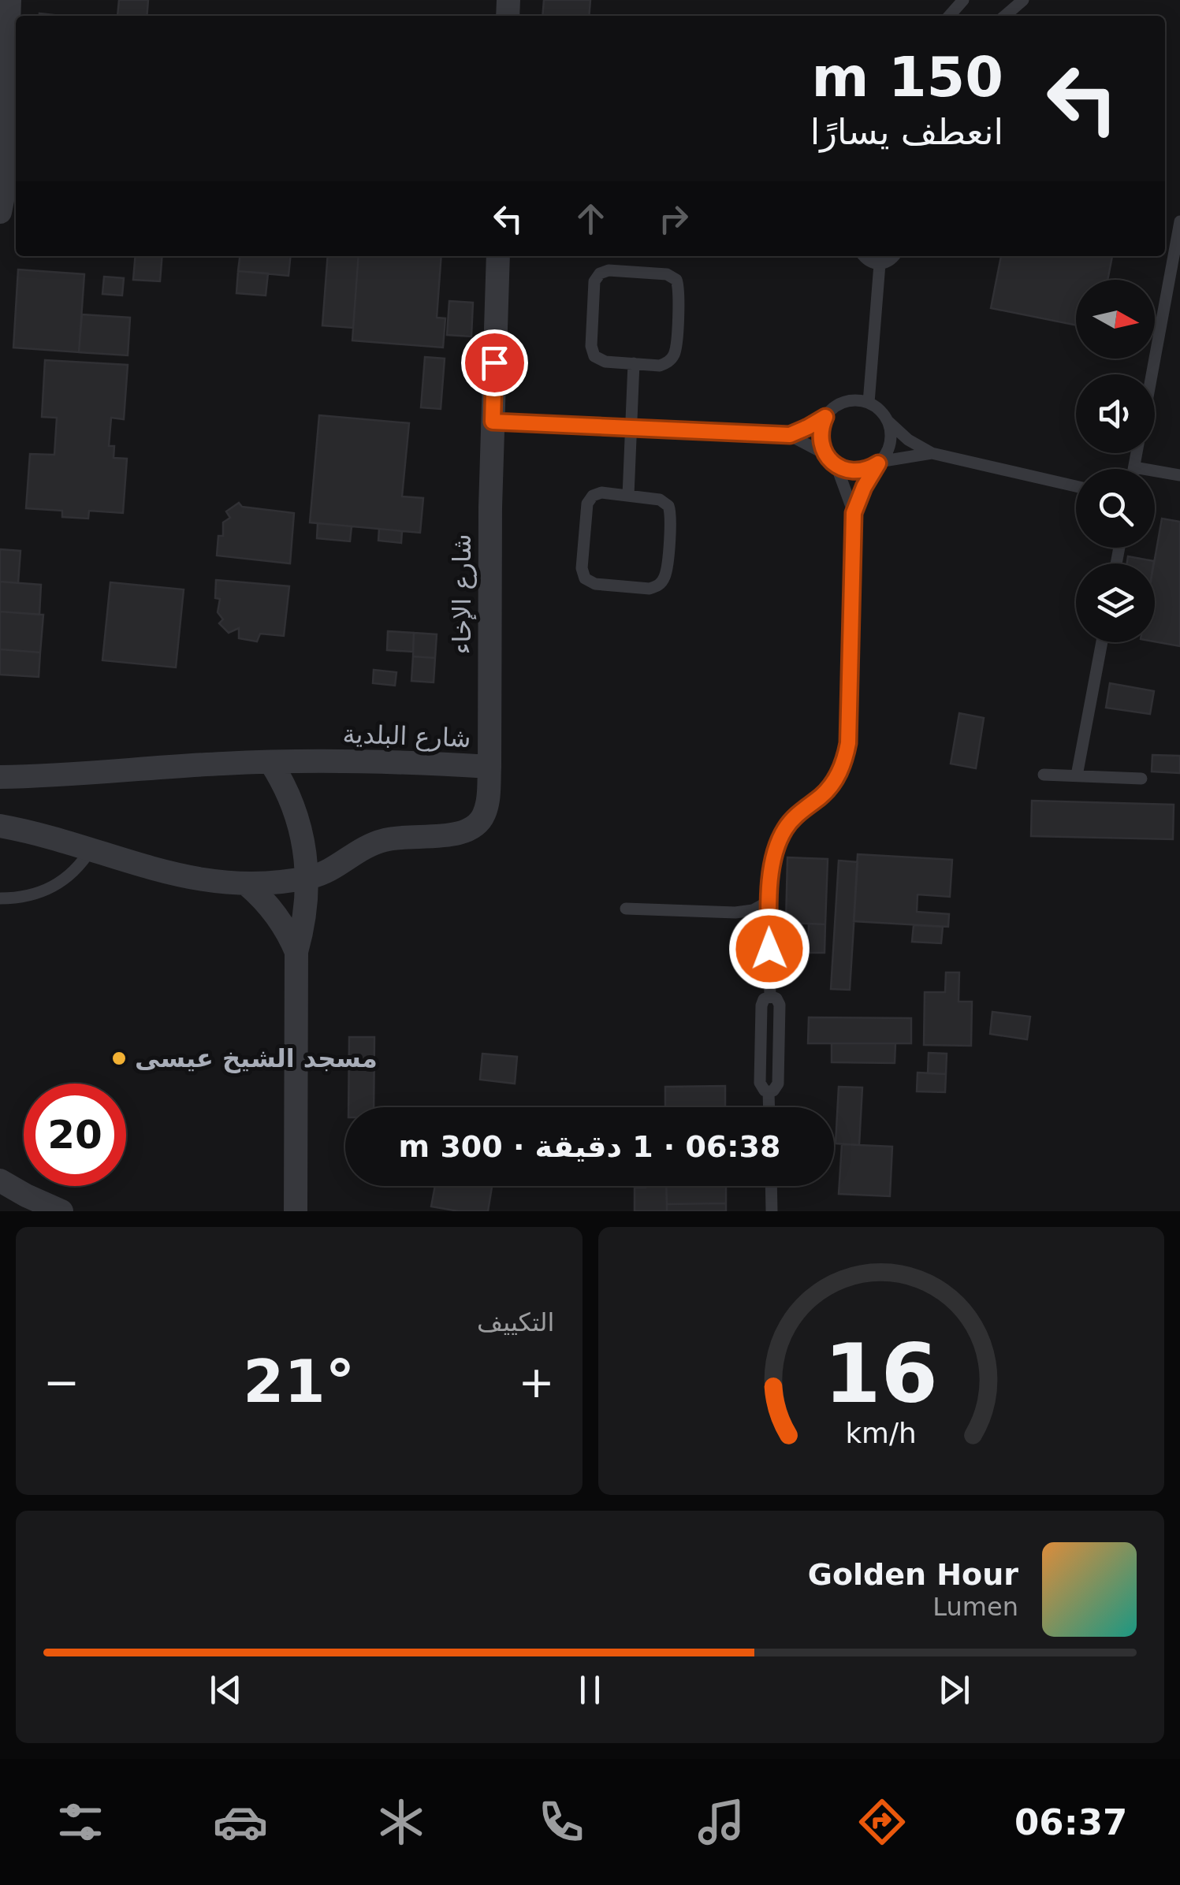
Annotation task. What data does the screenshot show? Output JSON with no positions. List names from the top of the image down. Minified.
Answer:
{"streets":{"street":["شارع الإخاء","شارع البلدية"]},"crossings":[["شارع الإخاء","شارع البلدية"]],"places":["مسجد الشيخ عيسى"],"north":"right","page":{"turn":["150 m","انعطف يسارًا"],"limit":"20","trip":"06:38 · 1 دقيقة · 300 m","tile":"التكييف","heat":["−","21°","+"],"song":["Golden Hour","Lumen"],"tabs":"06:37","gauge":["16","km/h"]}}
